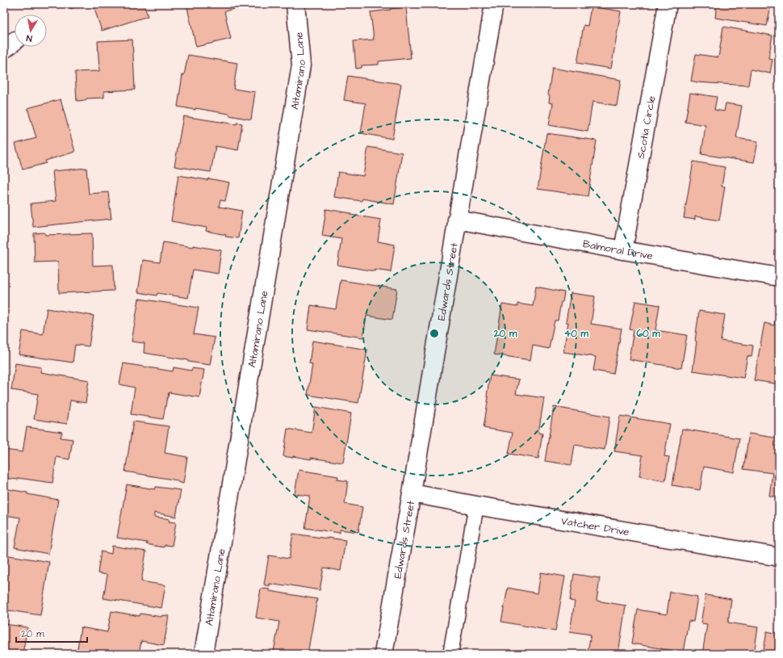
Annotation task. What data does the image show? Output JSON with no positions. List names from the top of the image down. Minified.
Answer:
{"streets":{"street":["Altamirano Lane","Scotia Circle","Balmoral Drive","Edwards Street","Vatcher Drive"]},"crossings":[["Scotia Circle","Balmoral Drive"],["Balmoral Drive","Edwards Street"],["Edwards Street","Vatcher Drive"]],"scale_bar":"20 m","north":"bottom","rings":["20 m","40 m","60 m"]}
